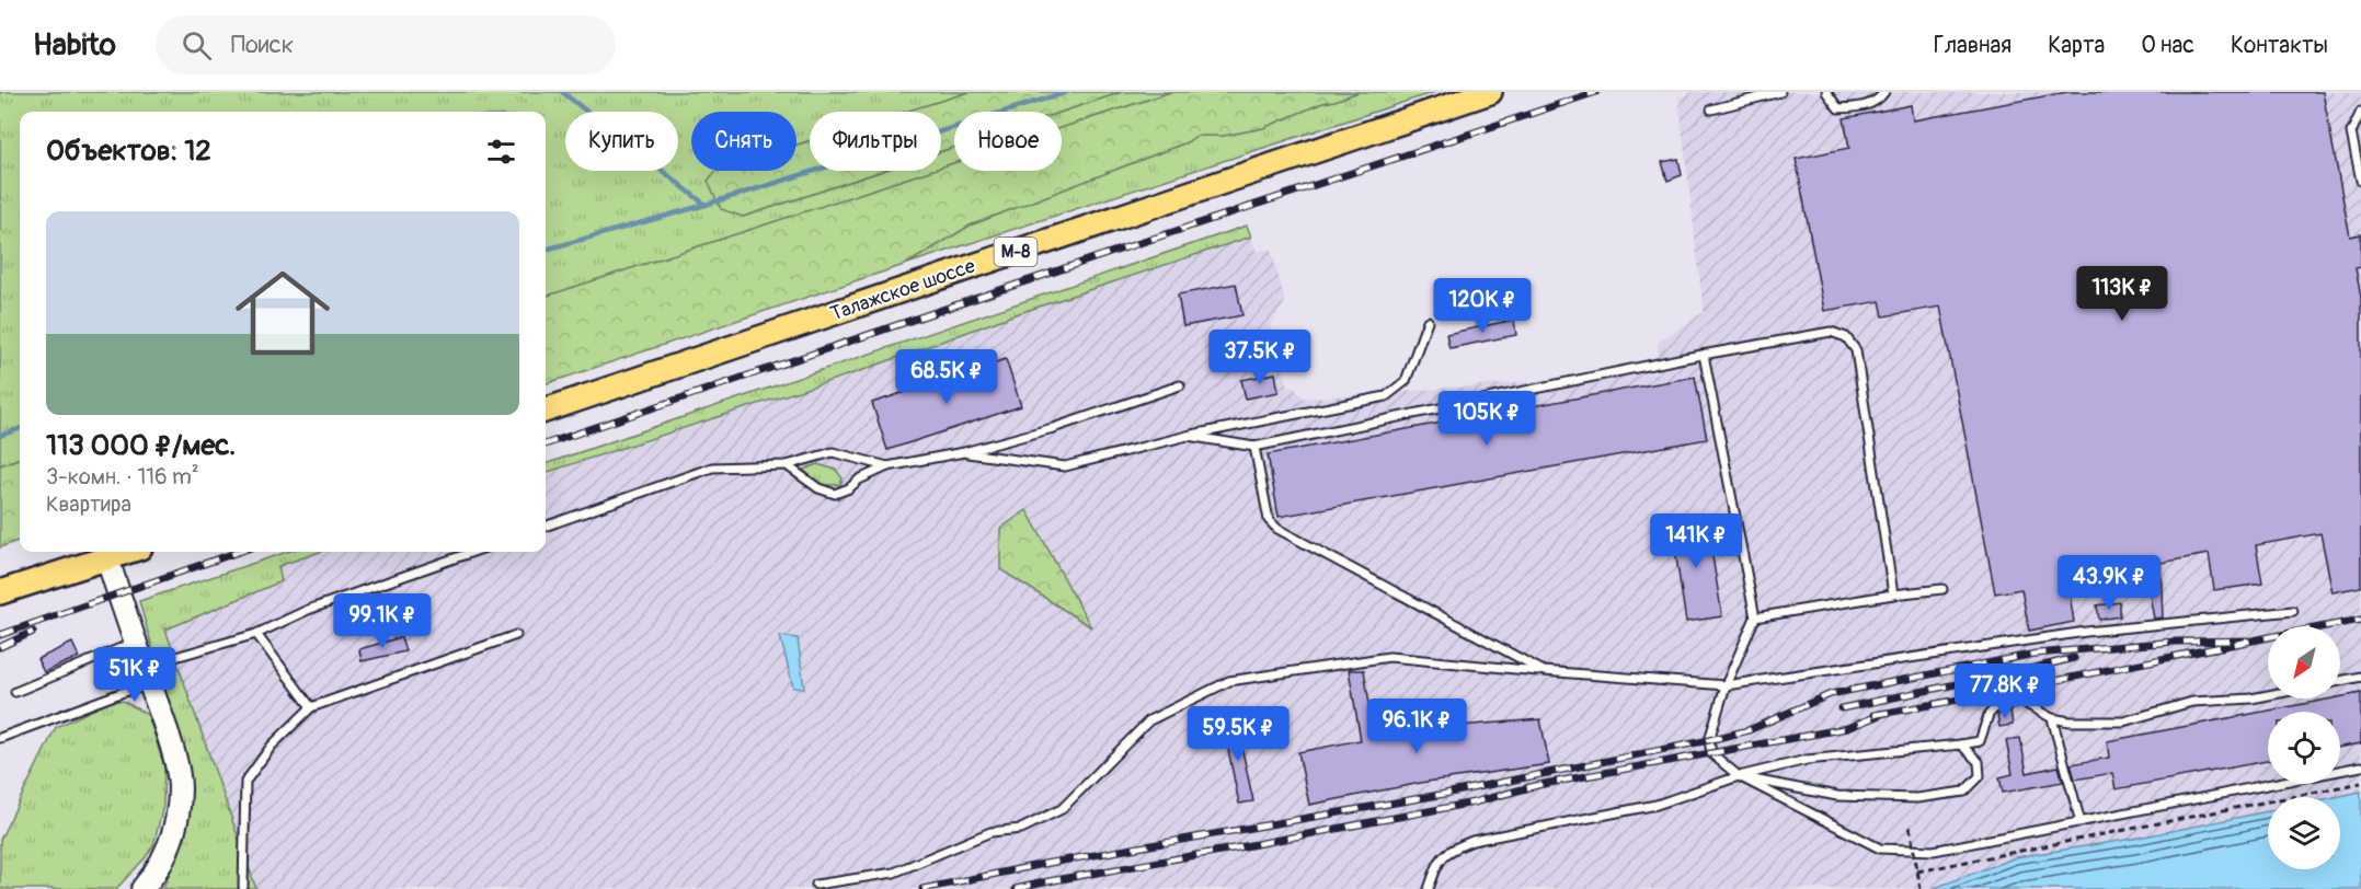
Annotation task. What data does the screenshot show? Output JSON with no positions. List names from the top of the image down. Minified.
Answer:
{"streets":{"main road":["М-8","Талажское шоссе"]},"north":"bottom left","page":{"header":"Habito","search":"Поиск","nav":["Главная","Карта","О нас","Контакты"],"chip":["Купить","Снять","Фильтры","Новое"],"heading":"Объектов: 12","list":[{"name":"113 000 ₽/мес.","note":"3-комн. · 116 m² · Квартира"}],"price":["113K ₽","120K ₽","37.5K ₽","68.5K ₽","105K ₽","141K ₽","43.9K ₽","99.1K ₽","51K ₽","77.8K ₽","96.1K ₽","59.5K ₽"]}}
